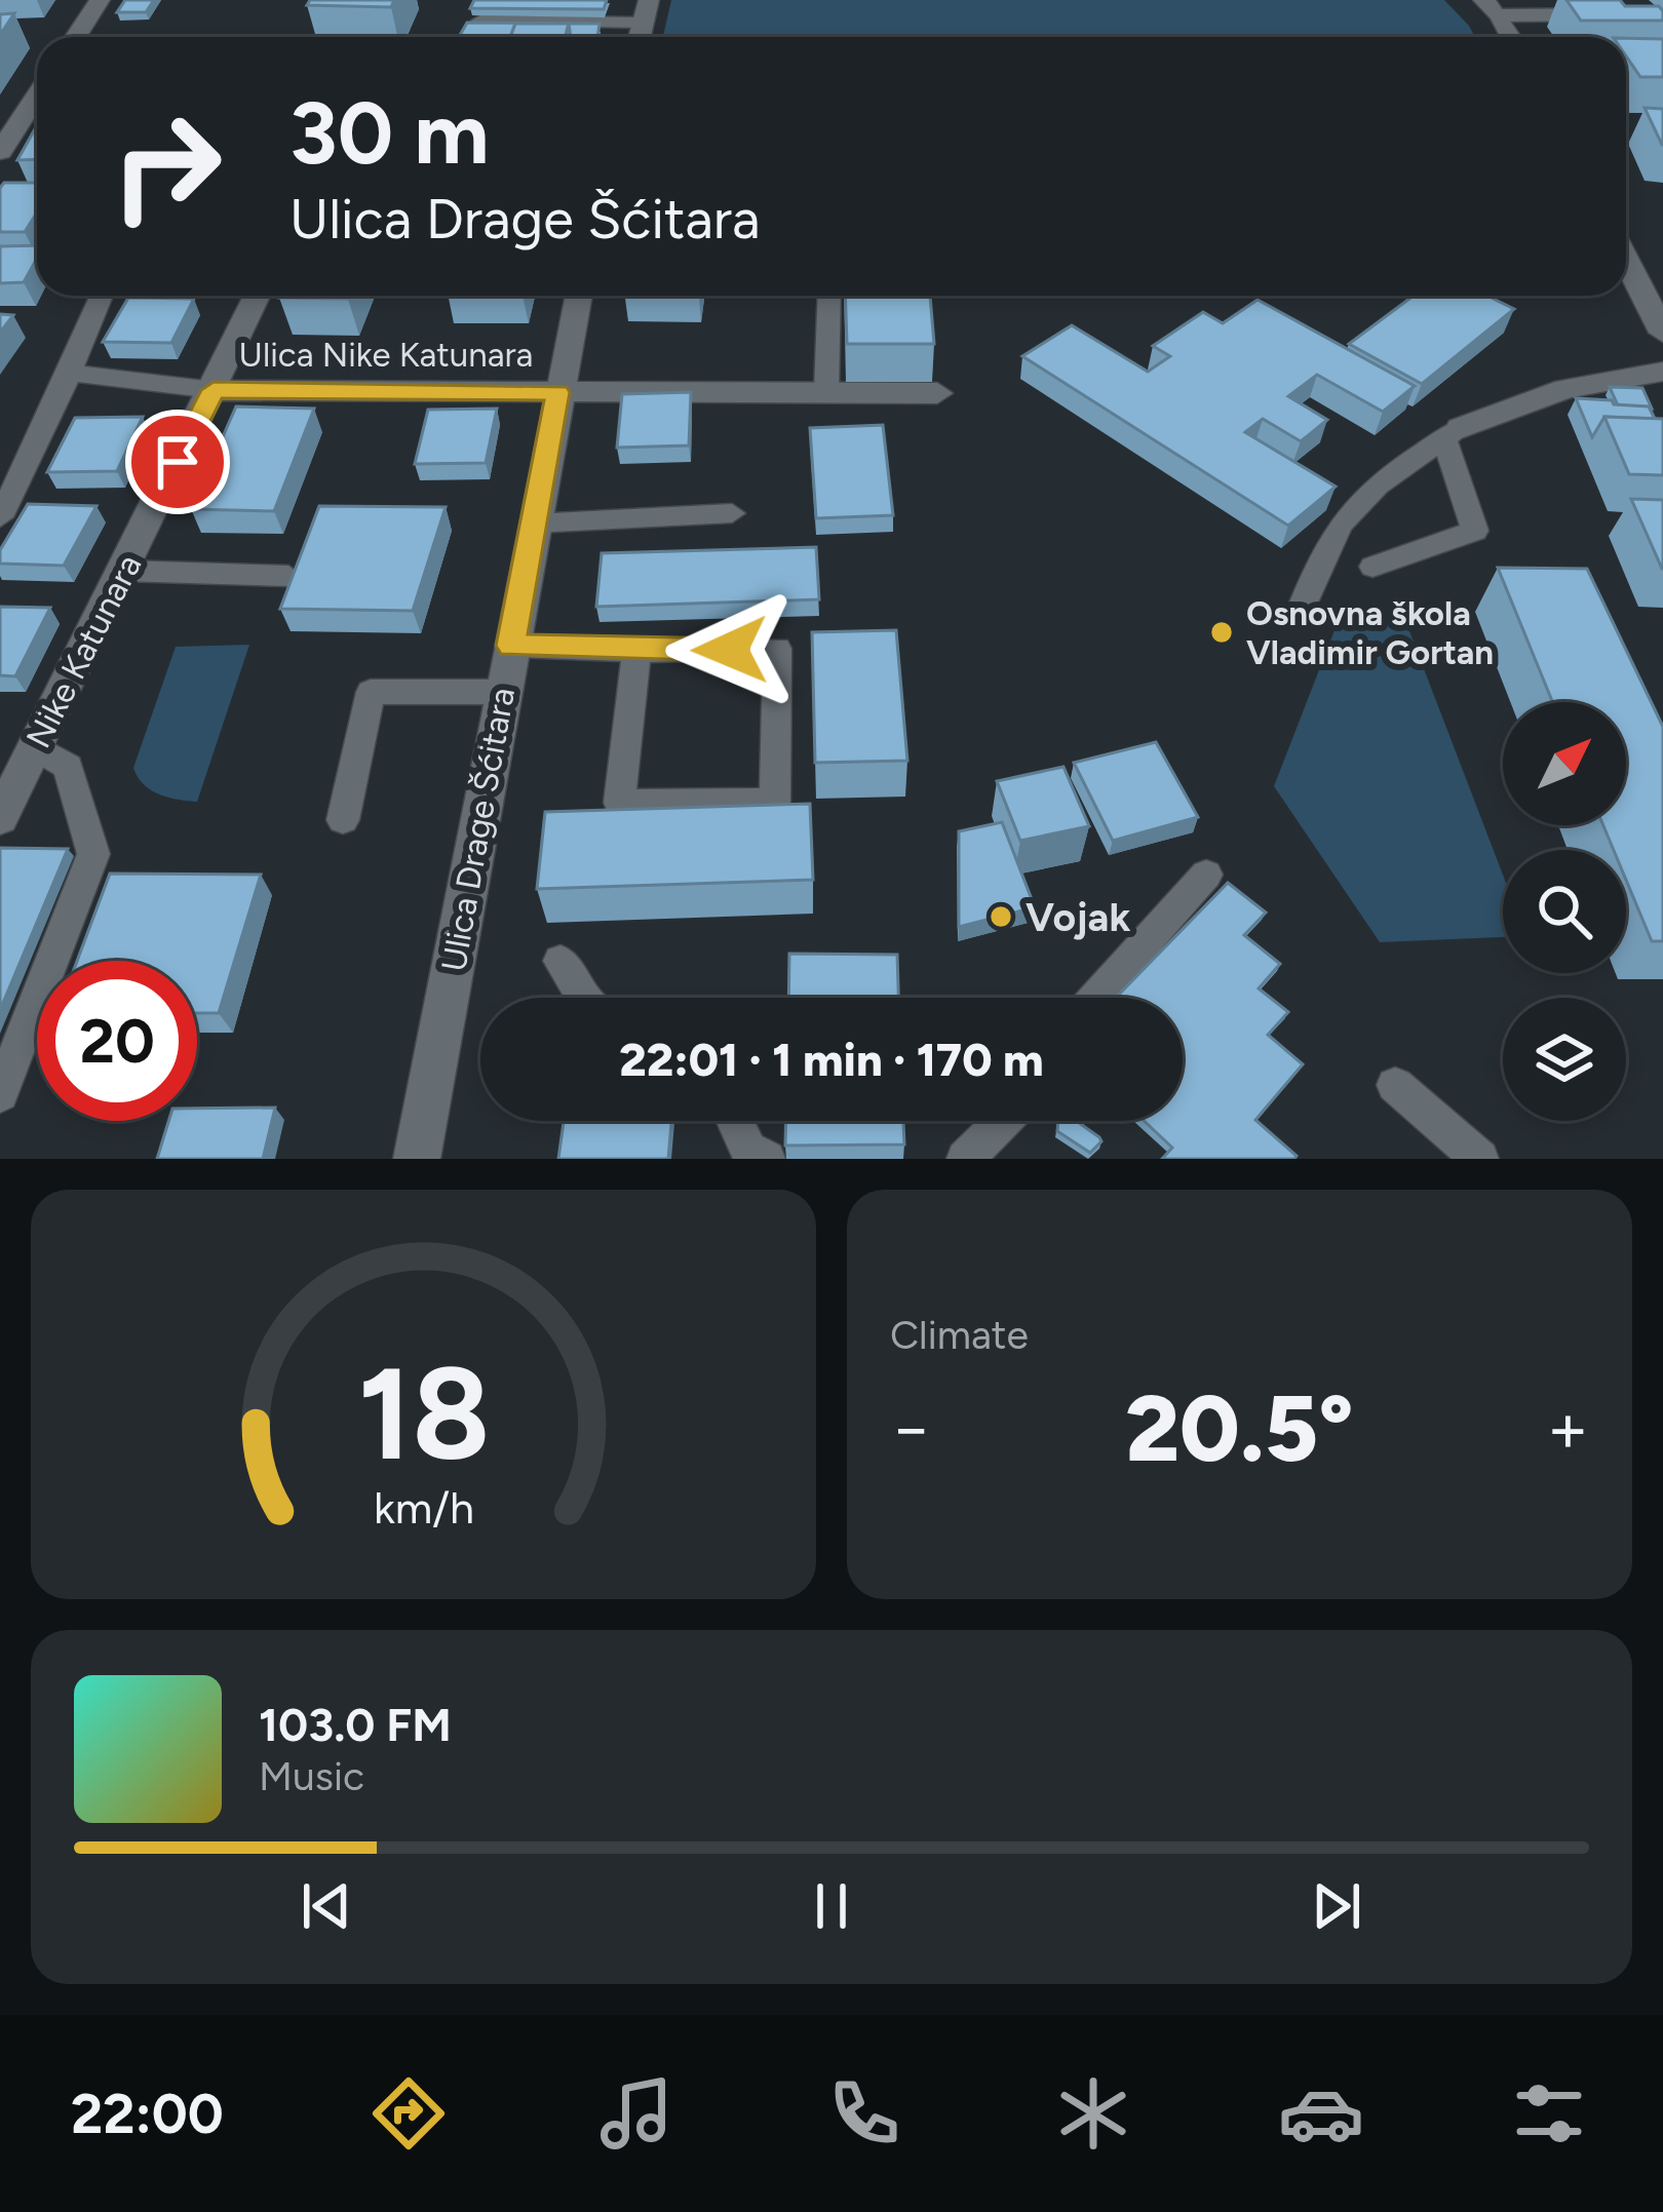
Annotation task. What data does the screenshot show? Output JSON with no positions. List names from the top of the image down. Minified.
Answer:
{"streets":{"street":["Ulica Nike Katunara","Nike Katunara","Ulica Drage Šćitara"]},"crossings":[["Ulica Nike Katunara","Nike Katunara"],["Ulica Nike Katunara","Ulica Drage Šćitara"]],"places":["Osnovna škola Vladimir Gortan","Vojak"],"north":"top right","page":{"turn":["30 m","Ulica Drage Šćitara"],"limit":"20","trip":"22:01 · 1 min · 170 m","tile":"Climate","heat":["−","20.5°","+"],"song":["103.0 FM","Music"],"tabs":"22:00","gauge":["18","km/h"]}}
